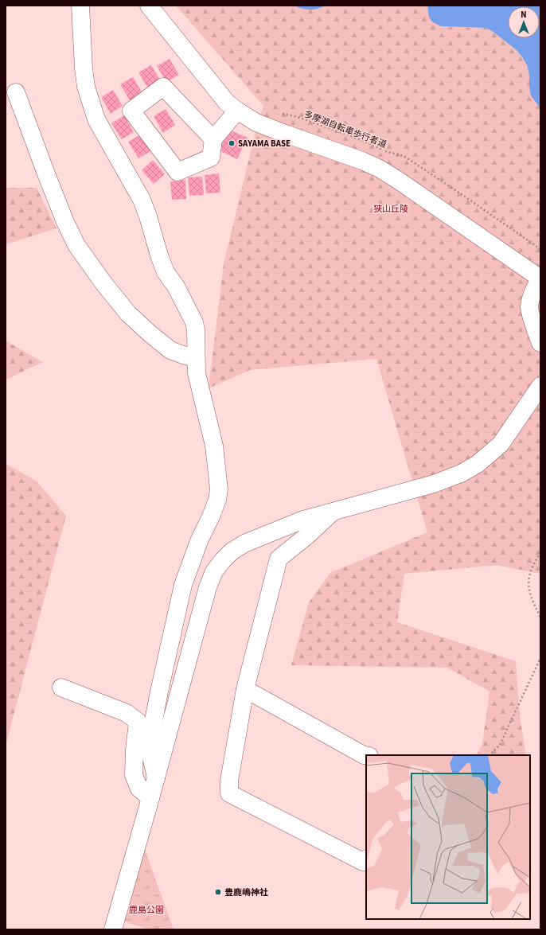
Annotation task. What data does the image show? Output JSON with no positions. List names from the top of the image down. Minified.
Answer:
{"streets":{"path":["多摩湖自転車歩行者道"]},"parks":["狭山丘陵","鹿島公園"],"places":["SAYAMA BASE","豊鹿嶋神社"],"north":"top"}
